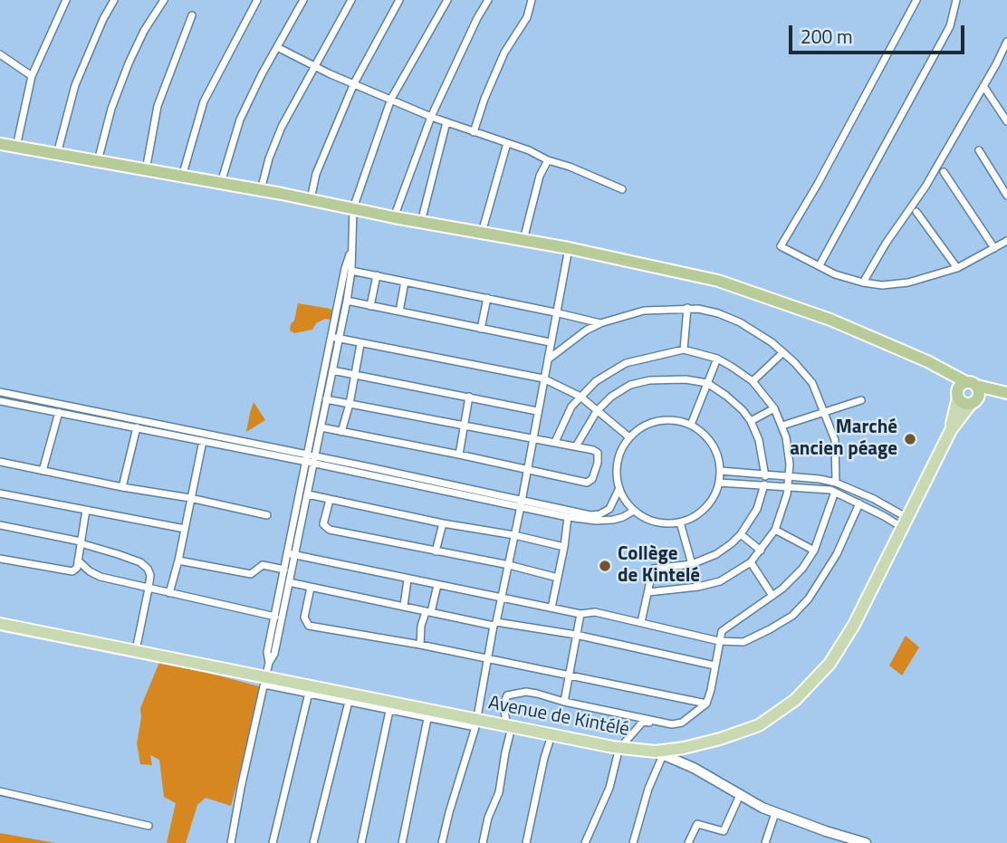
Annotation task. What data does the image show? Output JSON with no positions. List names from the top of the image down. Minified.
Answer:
{"streets":{"main road":["Avenue de Kintélé"]},"places":["Marché ancien péage","Collège de Kintelé"],"scale_bar":"200 m"}
